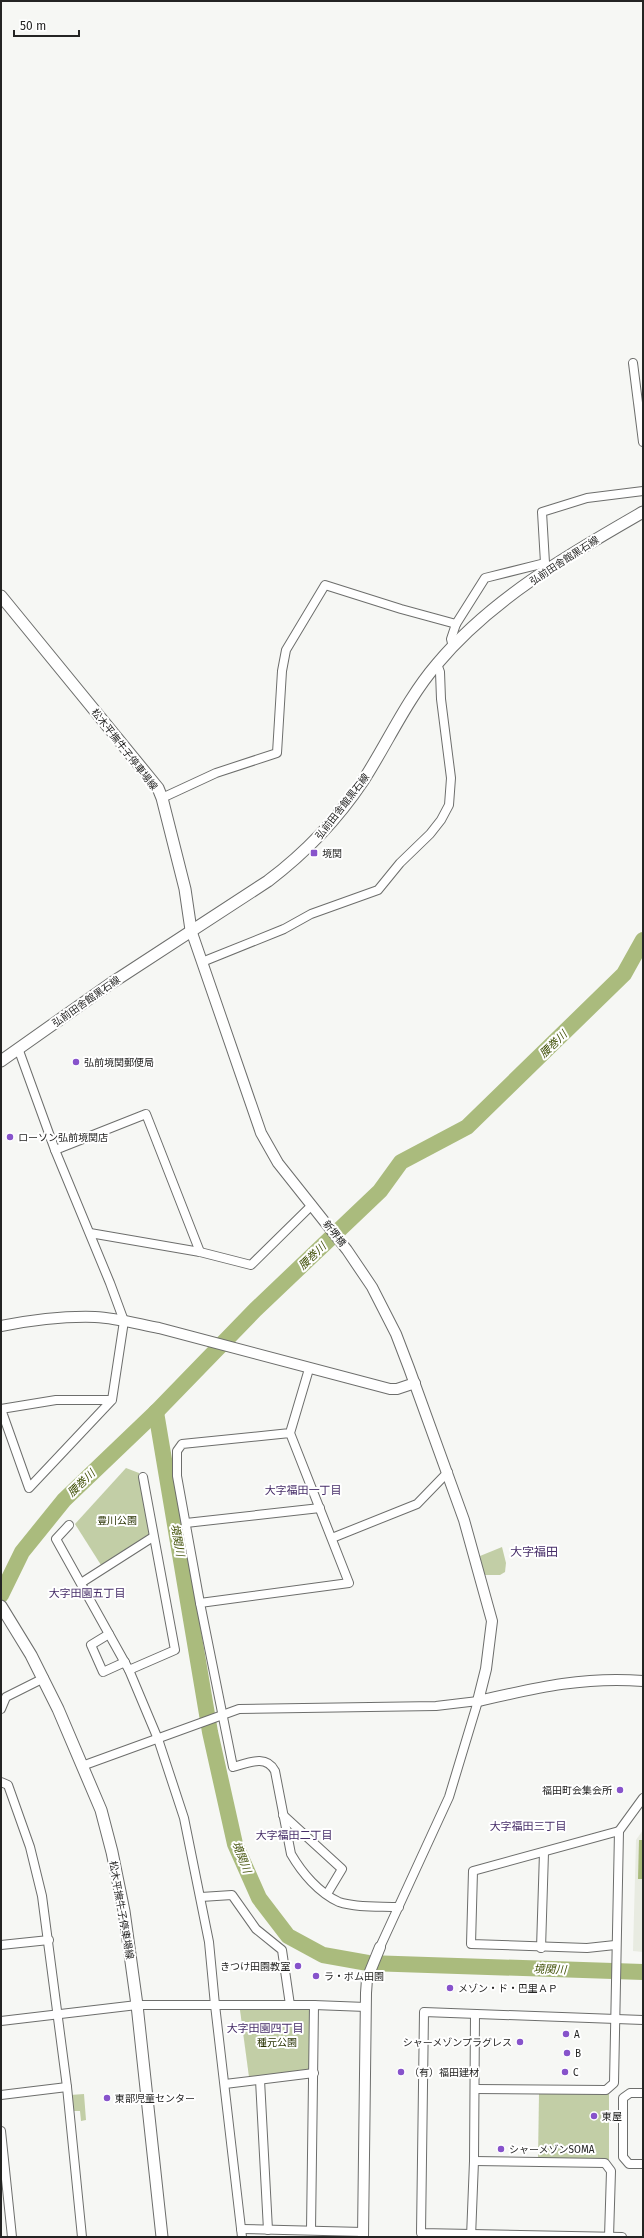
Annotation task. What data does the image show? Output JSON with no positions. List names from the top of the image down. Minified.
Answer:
{"streets":{"main road":["弘前田舎館黒石線","松木平撫牛子停車場線"],"street":["新堺橋"]},"crossings":[["弘前田舎館黒石線","松木平撫牛子停車場線"],["弘前田舎館黒石線","新堺橋"],["松木平撫牛子停車場線","新堺橋"]],"districts":["大字福田一丁目","大字福田","大字田園五丁目","大字福田三丁目","大字福田二丁目","大字田園四丁目"],"water":["腰巻川","境関川"],"parks":["豊川公園","種元公園"],"places":{"transit":["境関"],"other":["弘前境関郵便局","ローソン弘前境関店","福田町会集会所","きつけ田園教室","ラ・ポム田園","メゾン・ド・巴里ＡＰ","A","シャーメゾンプラグレス","B","（有）福田建材","C","東部児童センター","東屋","シャーメゾンSOMA"]},"scale_bar":"50 m"}
